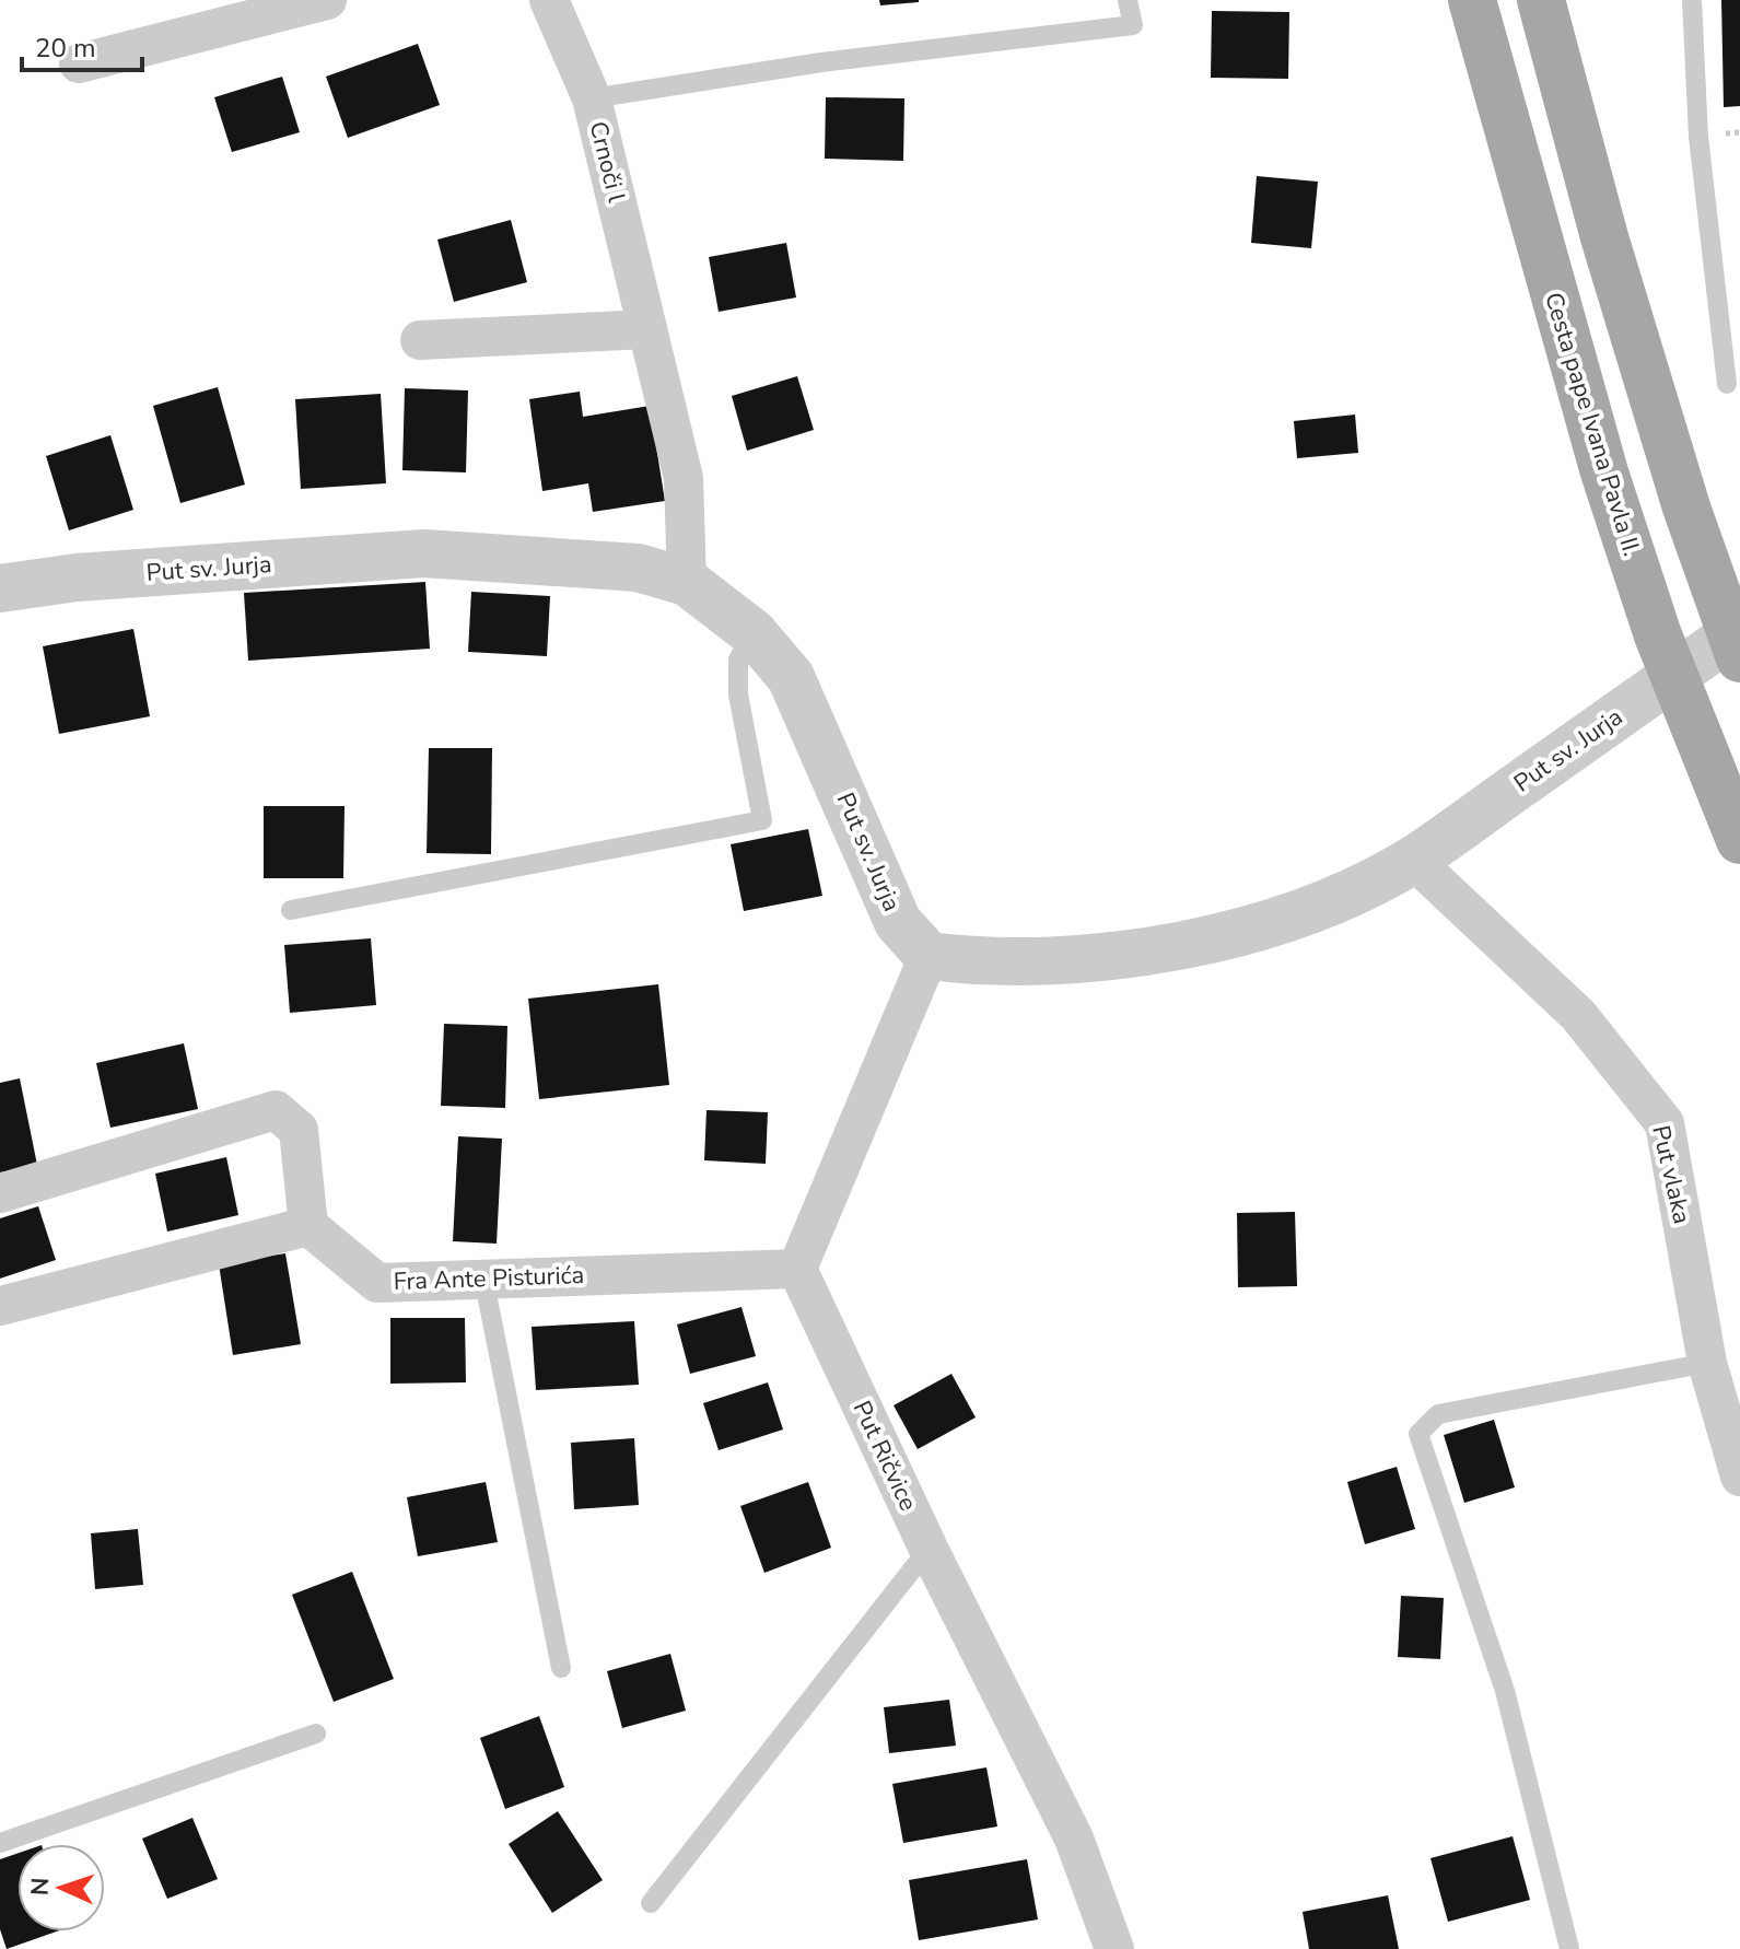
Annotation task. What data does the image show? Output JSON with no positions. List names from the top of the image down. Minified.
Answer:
{"streets":{"main road":["Cesta pape Ivana Pavla II."],"street":["Crnoči l","Put sv. Jurja","Put vlaka","Fra Ante Pisturića","Put Ričvice"]},"crossings":[["Crnoči l","Put sv. Jurja"],["Put sv. Jurja","Put vlaka"],["Fra Ante Pisturića","Put Ričvice"]],"scale_bar":"20 m","north":"left"}
